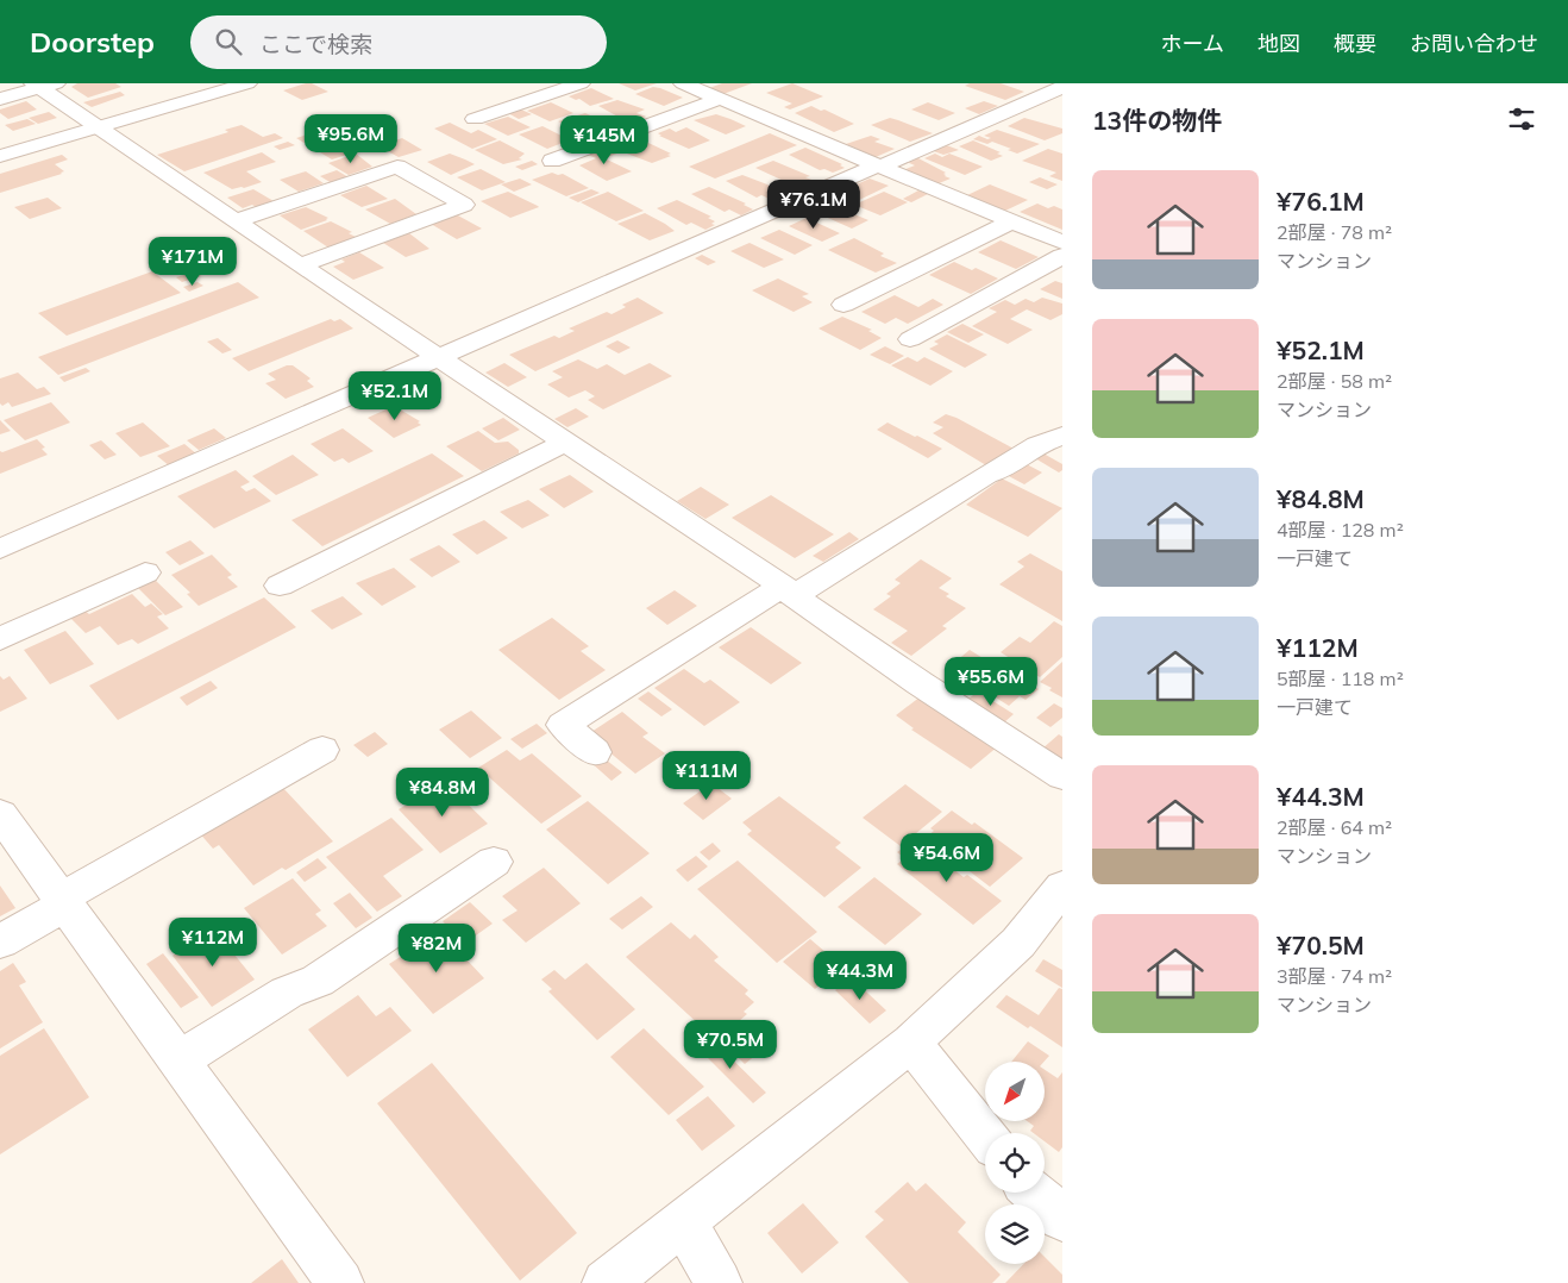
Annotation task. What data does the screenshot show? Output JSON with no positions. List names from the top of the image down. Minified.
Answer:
{"north":"bottom left","page":{"header":"Doorstep","search":"ここで検索","nav":["ホーム","地図","概要","お問い合わせ"],"heading":"13件の物件","price":["¥95.6M","¥145M","¥76.1M","¥171M","¥52.1M","¥55.6M","¥111M","¥84.8M","¥54.6M","¥112M","¥82M","¥44.3M","¥70.5M"],"list":[{"name":"¥76.1M","note":"2部屋 · 78 m² · マンション"},{"name":"¥52.1M","note":"2部屋 · 58 m² · マンション"},{"name":"¥84.8M","note":"4部屋 · 128 m² · 一戸建て"},{"name":"¥112M","note":"5部屋 · 118 m² · 一戸建て"},{"name":"¥44.3M","note":"2部屋 · 64 m² · マンション"},{"name":"¥70.5M","note":"3部屋 · 74 m² · マンション"}]}}
